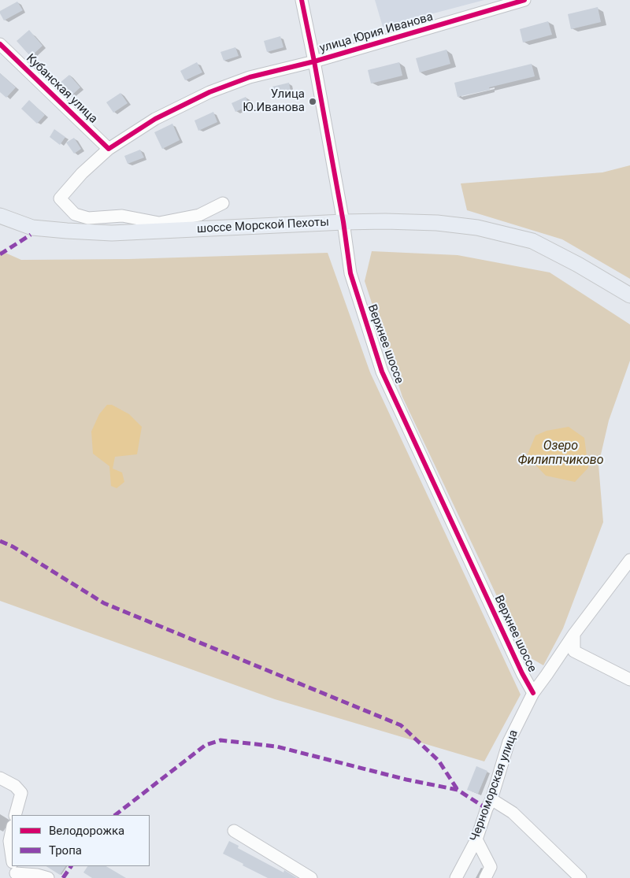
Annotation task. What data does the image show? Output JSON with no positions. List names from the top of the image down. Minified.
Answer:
{"streets":{"main road":["шоссе Морской Пехоты"],"street":["улица Юрия Иванова","Кубанская улица","Верхнее шоссе","Черноморская улица"]},"crossings":[["улица Юрия Иванова","Кубанская улица"],["улица Юрия Иванова","Верхнее шоссе"],["шоссе Морской Пехоты","Верхнее шоссе"],["Верхнее шоссе","Черноморская улица"]],"water":["Озеро Филиппчиково"],"places":["Улица Ю.Иванова"],"legend":["Велодорожка","Тропа"]}
